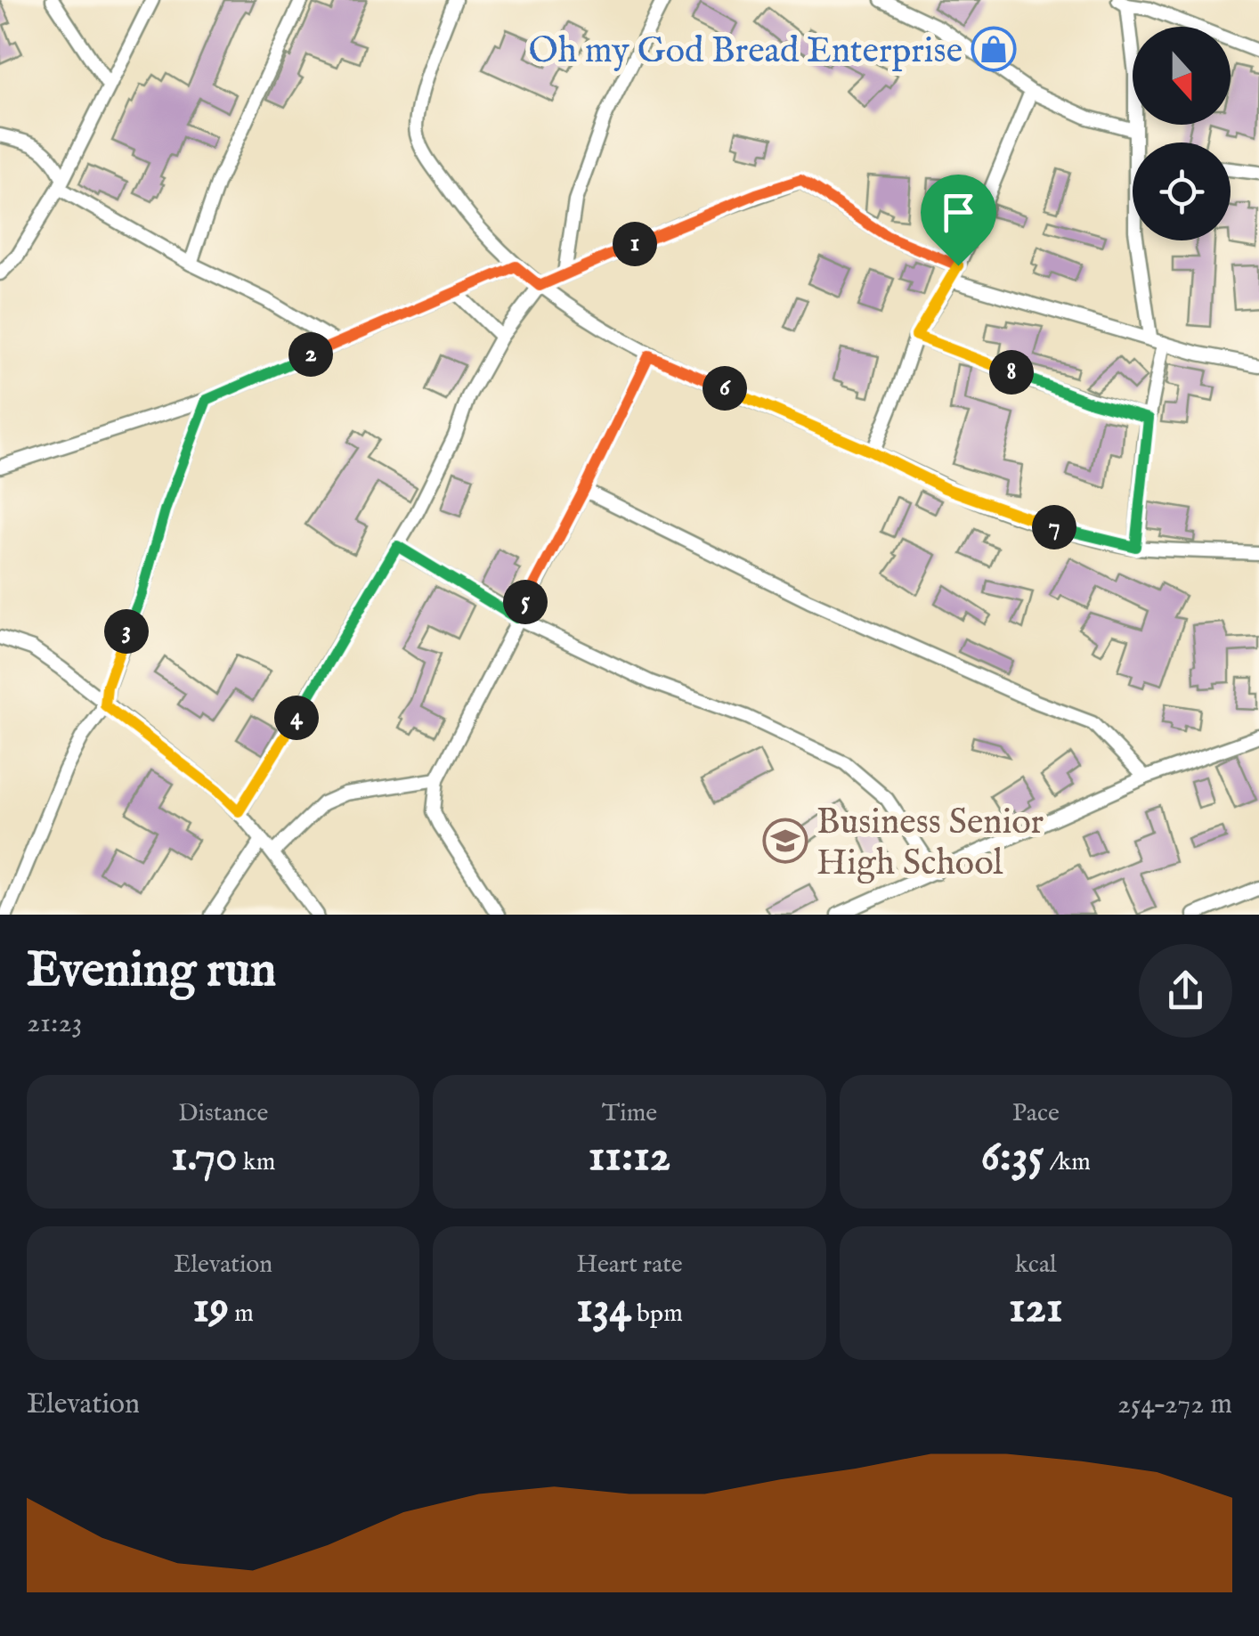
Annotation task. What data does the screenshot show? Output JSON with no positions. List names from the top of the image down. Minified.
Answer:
{"places":{"shop":["Oh my God Bread Enterprise"],"school or university":["Business Senior High School"]},"north":"bottom","page":{"pins":["1","2","8","6","7","5","3","4"],"heading":["Evening run","21:23"],"stats":[["Distance","1.70 km"],["Time","11:12"],["Pace","6:35 /km"],["Elevation","19 m"],["Heart rate","134 bpm"],["kcal","121"]],"chart":["Elevation","254–272 m"]}}
